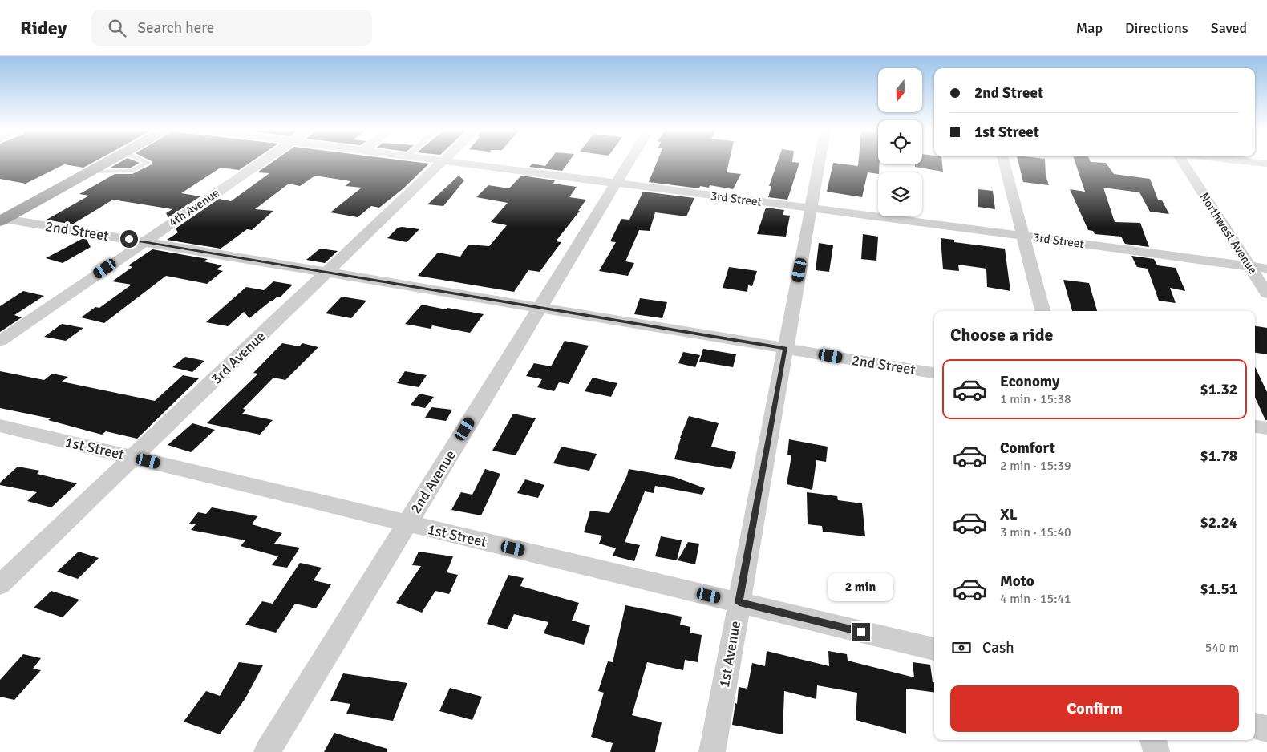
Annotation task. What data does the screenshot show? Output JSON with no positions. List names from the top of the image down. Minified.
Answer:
{"streets":{"street":["3rd Street","4th Avenue","2nd Street","Northwest Avenue","3rd Avenue","1st Street","2nd Avenue","1st Avenue"]},"crossings":[["3rd Street","Northwest Avenue"],["3rd Street","2nd Avenue"],["3rd Street","1st Avenue"],["4th Avenue","2nd Street"],["2nd Street","3rd Avenue"],["2nd Street","2nd Avenue"],["2nd Street","1st Avenue"],["3rd Avenue","1st Street"],["1st Street","2nd Avenue"],["1st Street","1st Avenue"]],"north":"bottom","page":{"header":"Ridey","search":"Search here","nav":["Map","Directions","Saved"],"banner":["2nd Street","1st Street"],"heading":"Choose a ride","list":[{"name":"Economy","note":"1 min · 15:38","value":"$1.32"},{"name":"Comfort","note":"2 min · 15:39","value":"$1.78"},{"name":"XL","note":"3 min · 15:40","value":"$2.24"},{"name":"Moto","note":"4 min · 15:41","value":"$1.51"}],"bubble":"2 min","pay":["Cash","540 m"],"buttons":"Confirm"}}
